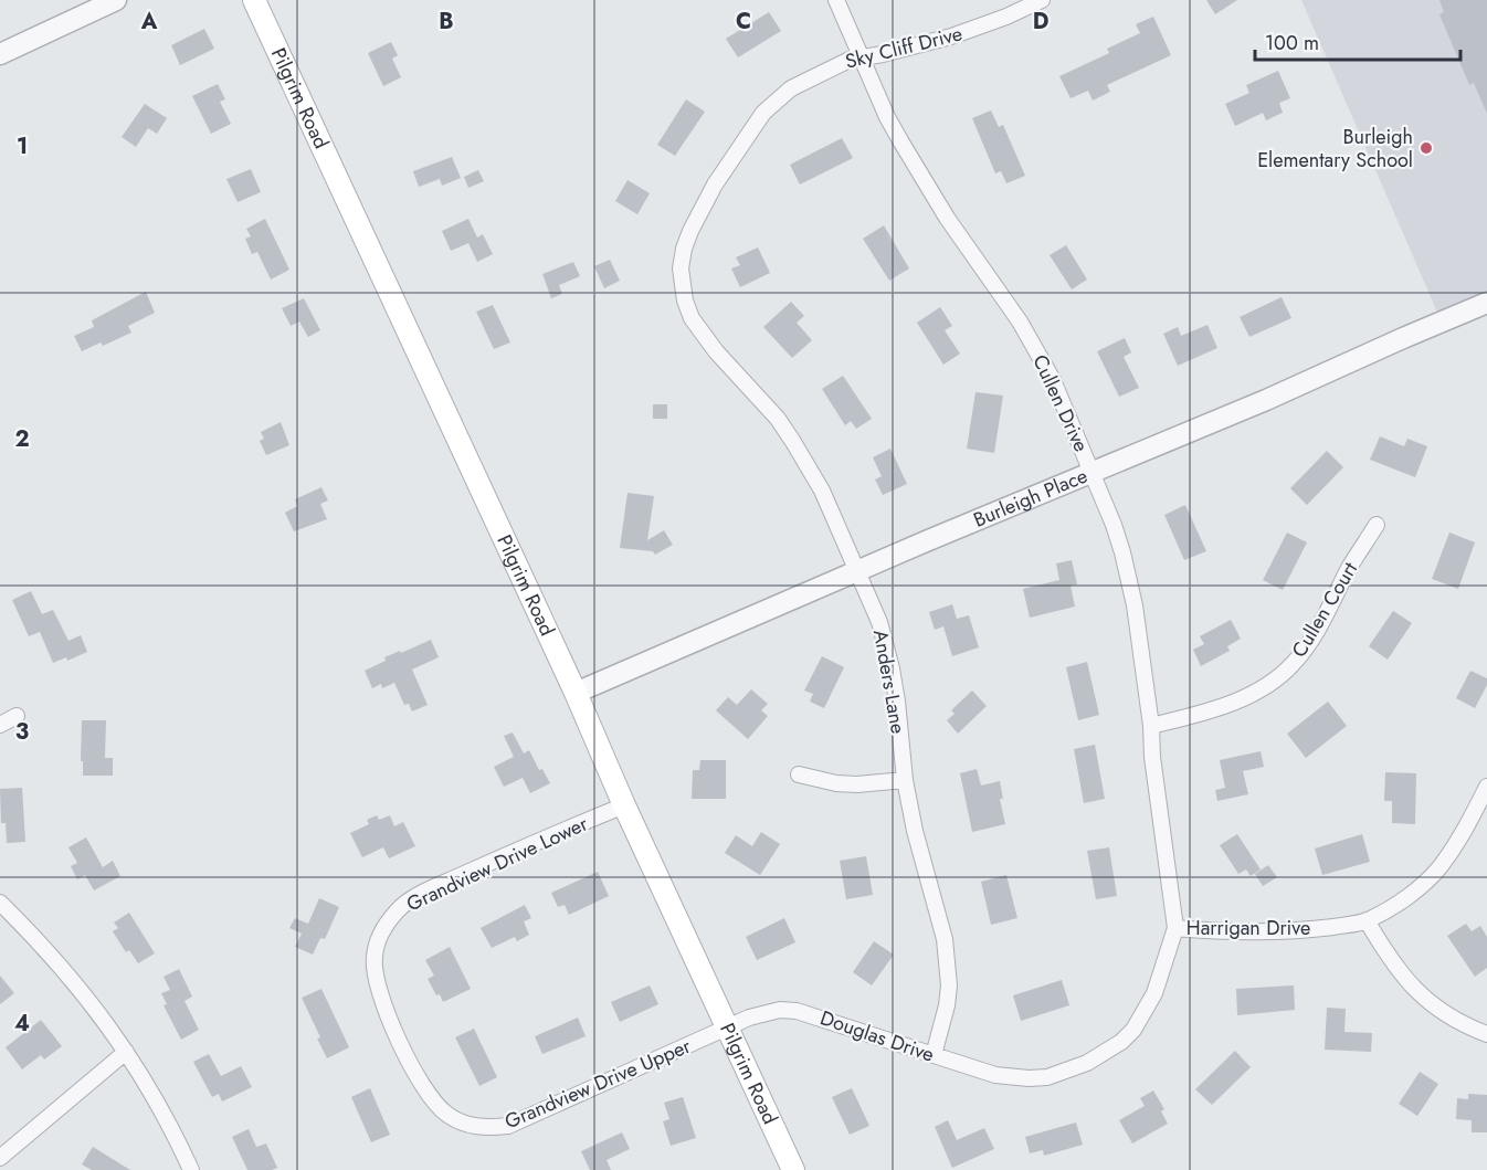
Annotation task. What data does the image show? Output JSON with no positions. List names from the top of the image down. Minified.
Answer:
{"streets":{"main road":["Pilgrim Road"],"street":["Sky Cliff Drive","Cullen Drive","Burleigh Place","Cullen Court","Anders Lane","Grandview Drive Lower","Harrigan Drive","Douglas Drive","Grandview Drive Upper"]},"crossings":[["Sky Cliff Drive","Cullen Drive"],["Sky Cliff Drive","Anders Lane"],["Pilgrim Road","Burleigh Place"],["Pilgrim Road","Grandview Drive Lower"],["Pilgrim Road","Douglas Drive"],["Pilgrim Road","Grandview Drive Upper"],["Cullen Drive","Burleigh Place"],["Cullen Drive","Cullen Court"],["Cullen Drive","Harrigan Drive"],["Burleigh Place","Anders Lane"],["Anders Lane","Douglas Drive"],["Grandview Drive Lower","Grandview Drive Upper"],["Harrigan Drive","Douglas Drive"],["Douglas Drive","Grandview Drive Upper"]],"places":["Burleigh Elementary School"],"scale_bar":"100 m","grid":{"columns":["A","B","C","D"],"rows":["1","2","3","4"]}}
